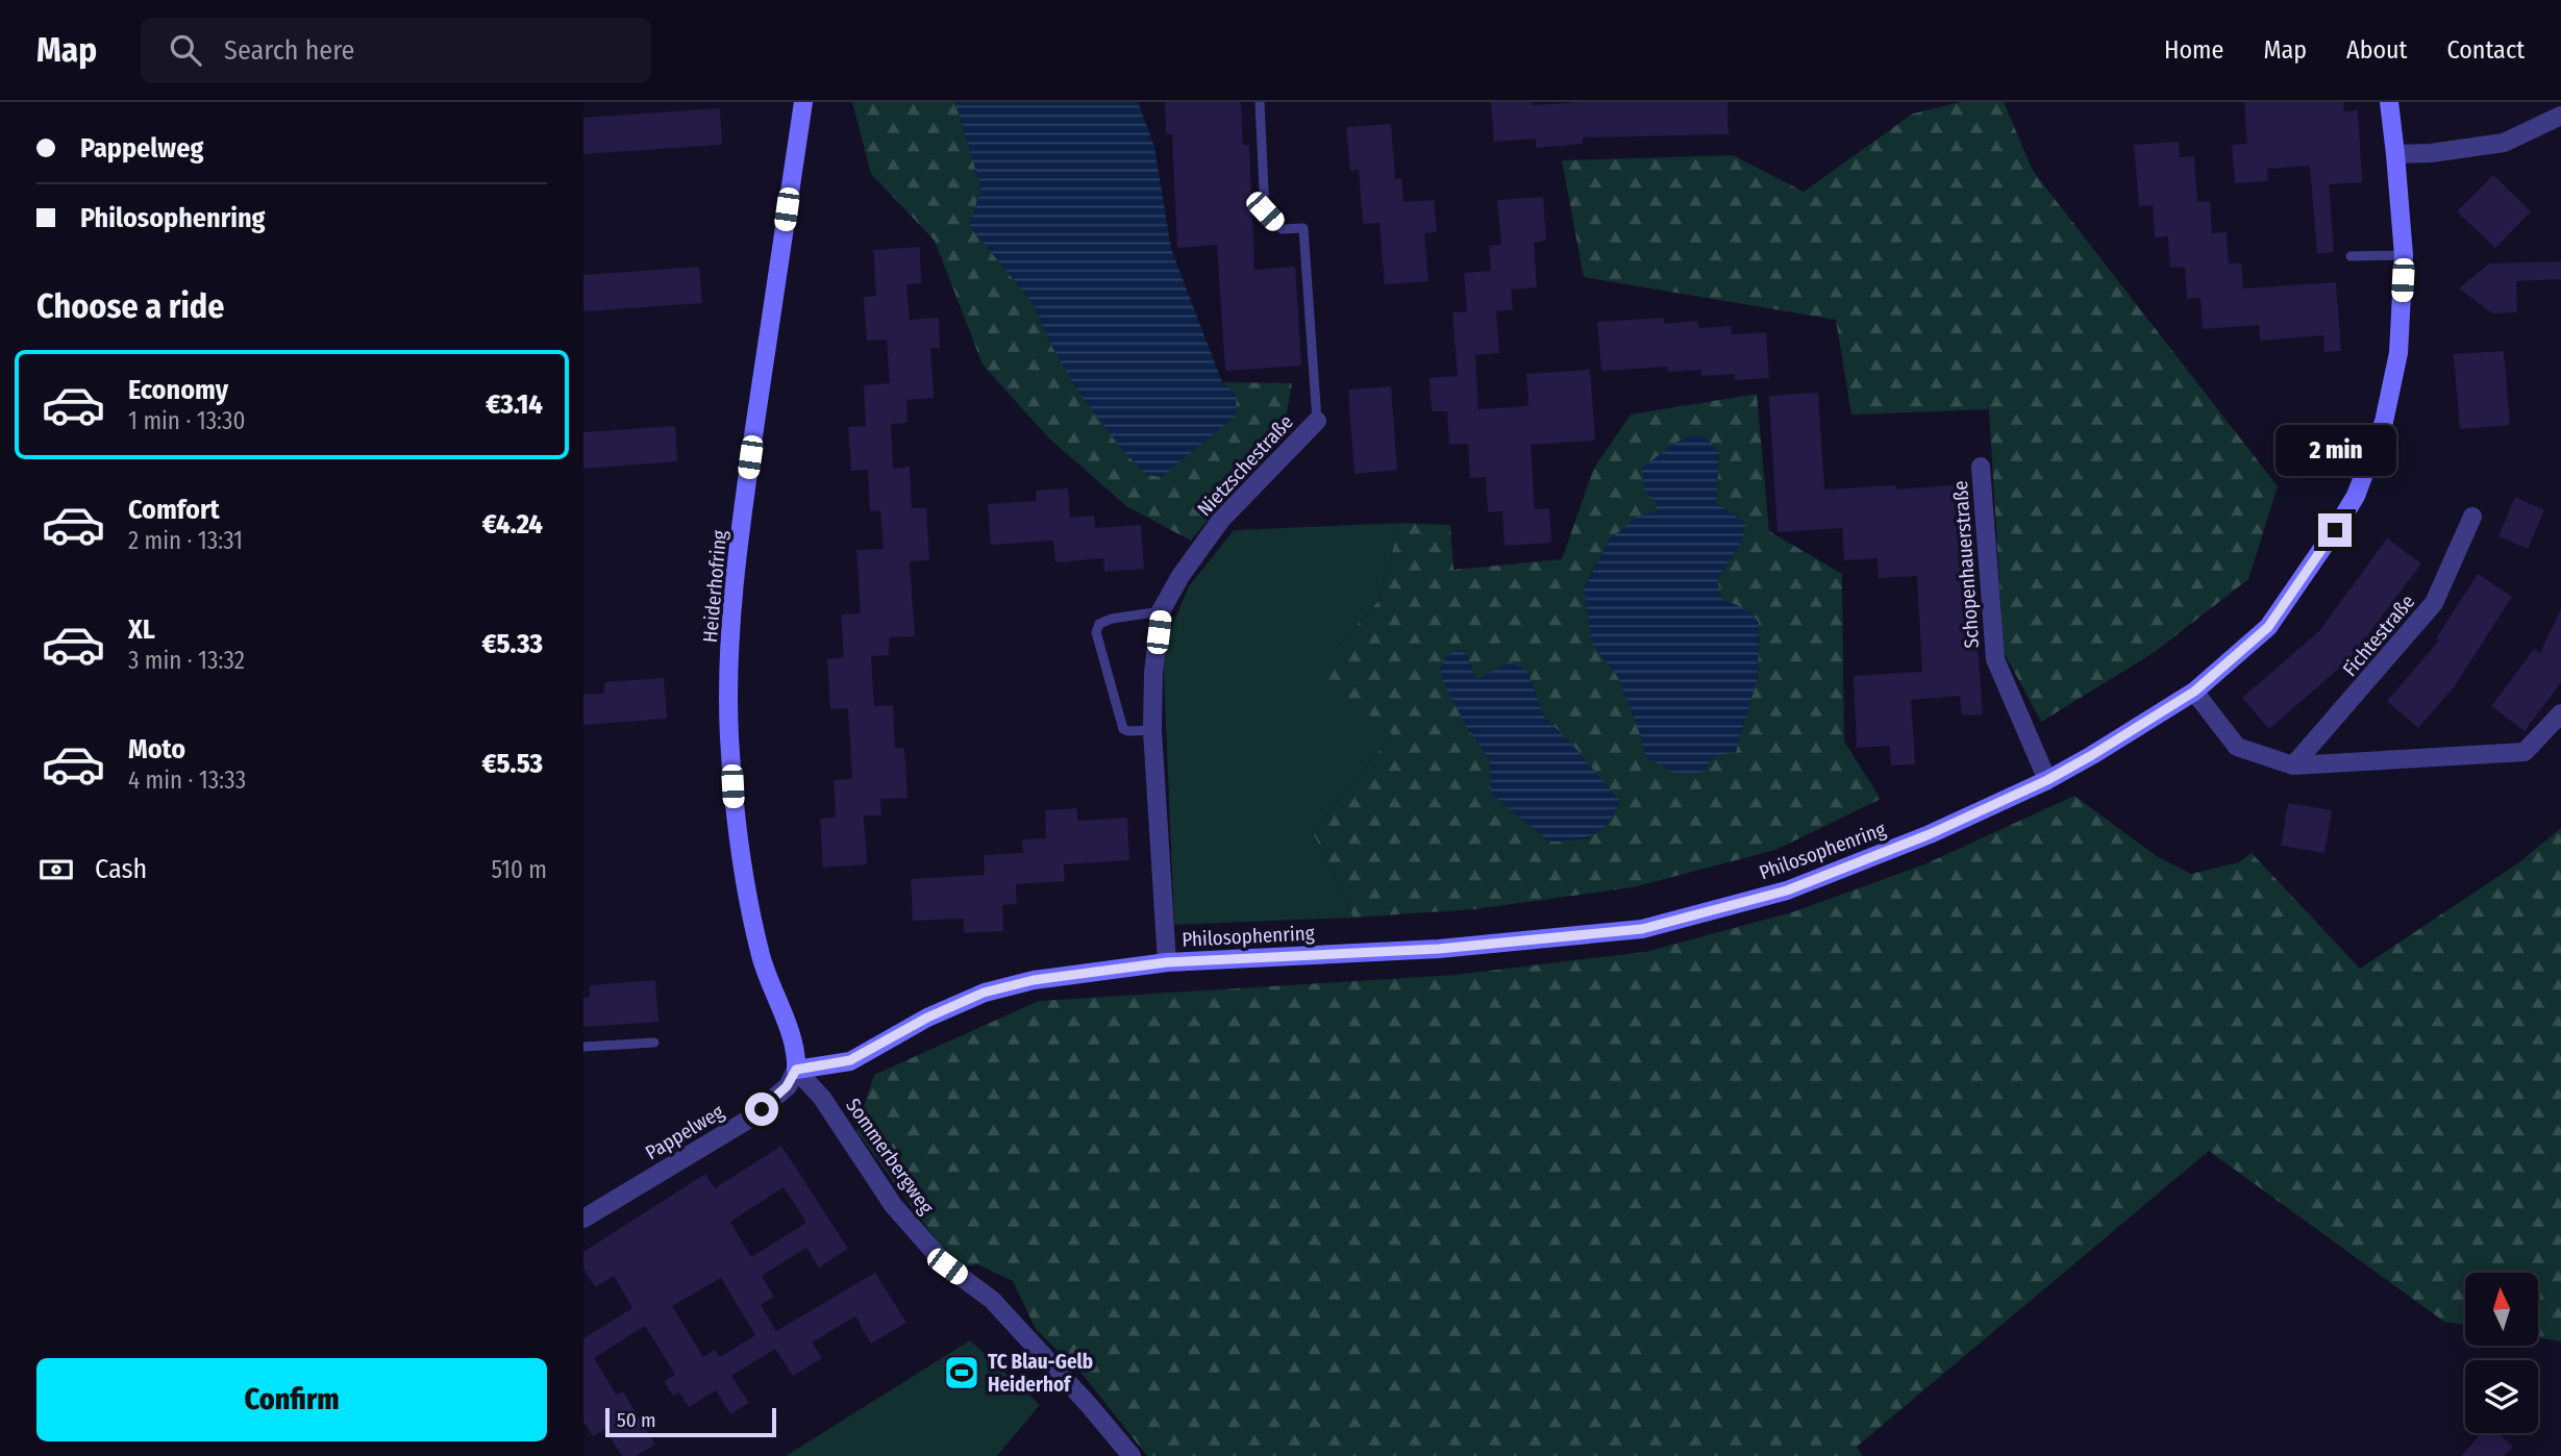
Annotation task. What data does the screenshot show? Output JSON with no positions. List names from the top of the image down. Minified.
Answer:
{"streets":{"street":["Nietzschestraße","Schopenhauerstraße","Heiderhofring","Fichtestraße","Philosophenring","Pappelweg","Sommerbergweg"]},"crossings":[["Nietzschestraße","Philosophenring"],["Schopenhauerstraße","Philosophenring"],["Heiderhofring","Philosophenring"],["Heiderhofring","Pappelweg"],["Heiderhofring","Sommerbergweg"],["Philosophenring","Pappelweg"],["Philosophenring","Sommerbergweg"],["Pappelweg","Sommerbergweg"]],"places":{"sports":["TC Blau-Gelb Heiderhof"]},"scale_bar":"50 m","north":"top","page":{"header":"Map","search":"Search here","nav":["Home","Map","About","Contact"],"banner":["Pappelweg","Philosophenring"],"heading":"Choose a ride","list":[{"name":"Economy","note":"1 min · 13:30","value":"€3.14"},{"name":"Comfort","note":"2 min · 13:31","value":"€4.24"},{"name":"XL","note":"3 min · 13:32","value":"€5.33"},{"name":"Moto","note":"4 min · 13:33","value":"€5.53"}],"bubble":"2 min","pay":["Cash","510 m"],"buttons":"Confirm","scale":"50 m"}}
